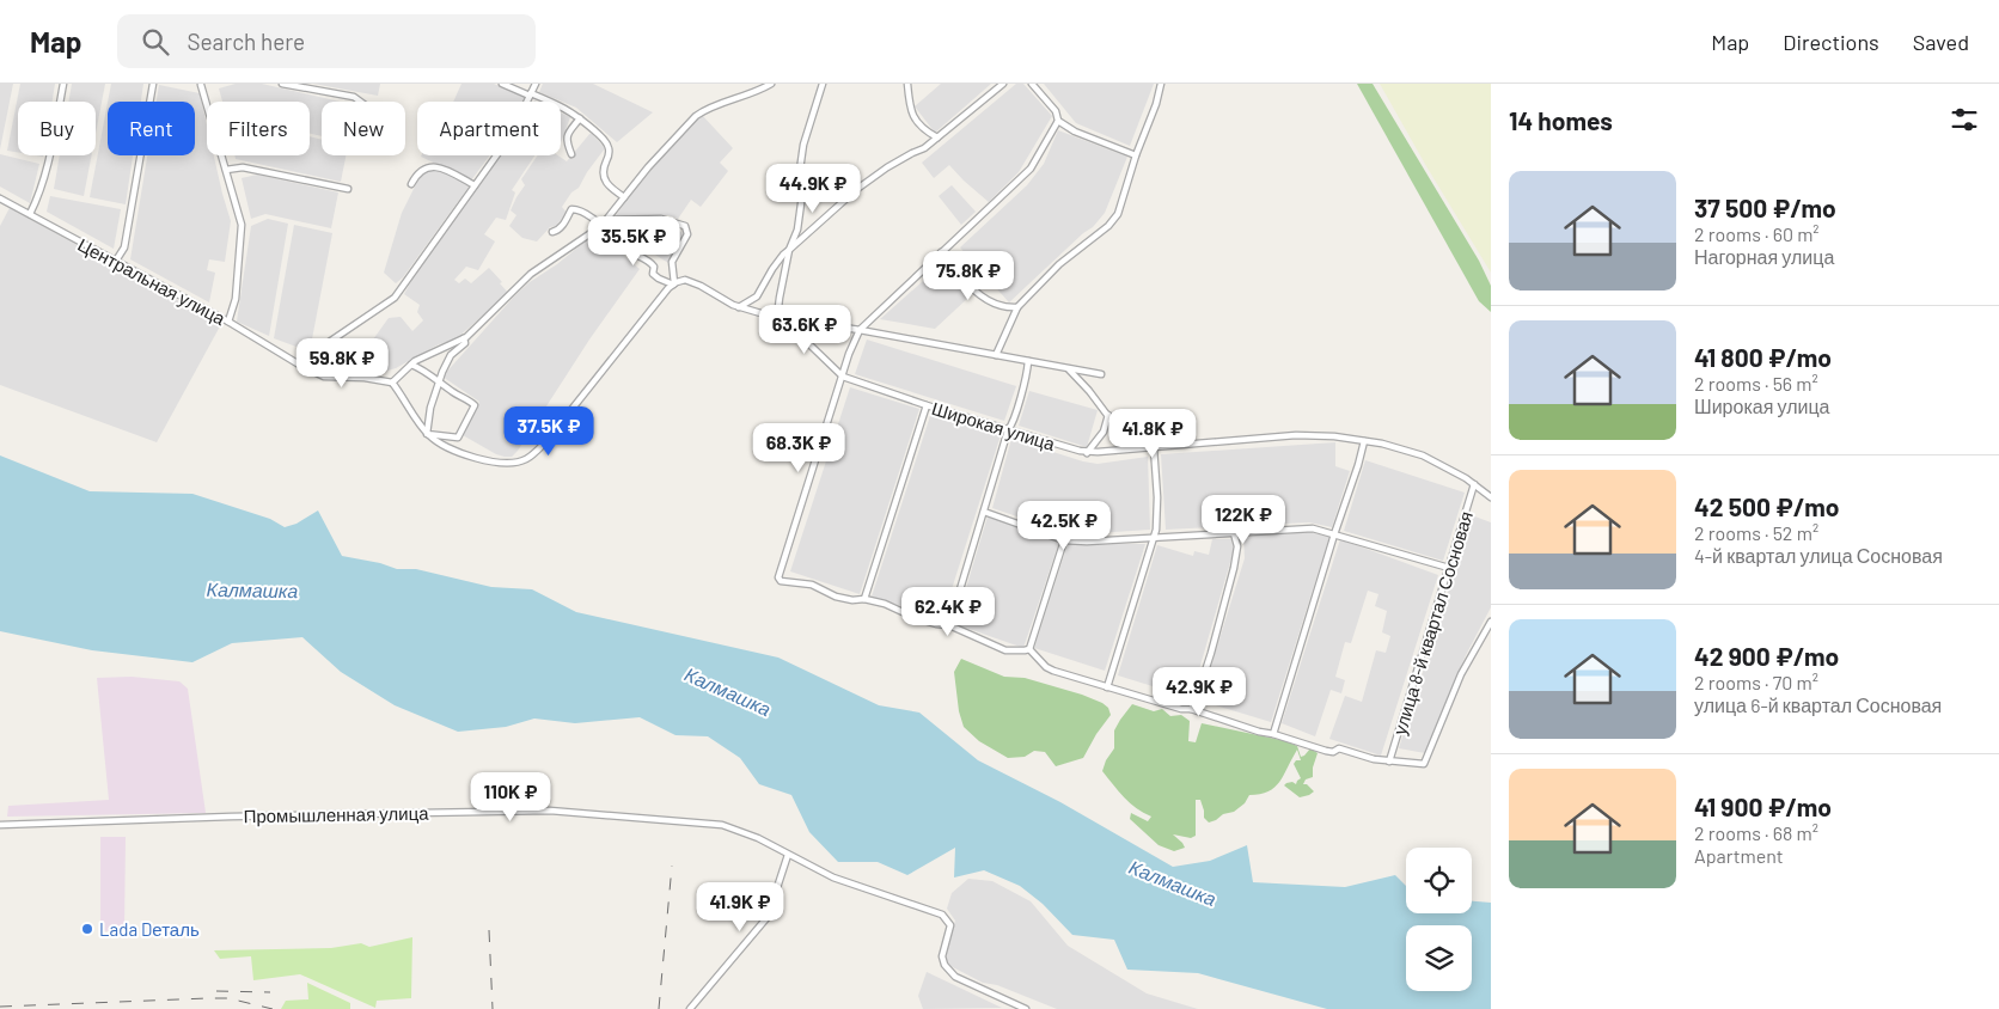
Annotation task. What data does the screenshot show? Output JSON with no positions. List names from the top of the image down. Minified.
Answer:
{"streets":{"street":["Центральная улица","Широкая улица","улица 8-й квартал Сосновая","Промышленная улица"]},"crossings":[["Широкая улица","улица 8-й квартал Сосновая"]],"water":["Калмашка"],"places":["Lada Dеталь"],"page":{"header":"Map","search":"Search here","nav":["Map","Directions","Saved"],"heading":"14 homes","chip":["Buy","Rent","Filters","New","Apartment"],"list":[{"name":"37 500 ₽/mo","note":"2 rooms · 60 m² · Нагорная улица"},{"name":"41 800 ₽/mo","note":"2 rooms · 56 m² · Широкая улица"},{"name":"42 500 ₽/mo","note":"2 rooms · 52 m² · 4-й квартал улица Сосновая"},{"name":"42 900 ₽/mo","note":"2 rooms · 70 m² · улица 6-й квартал Сосновая"},{"name":"41 900 ₽/mo","note":"2 rooms · 68 m² · Apartment"}],"price":["44.9K ₽","35.5K ₽","75.8K ₽","63.6K ₽","59.8K ₽","37.5K ₽","41.8K ₽","68.3K ₽","122K ₽","42.5K ₽","62.4K ₽","42.9K ₽","110K ₽","41.9K ₽"]}}
